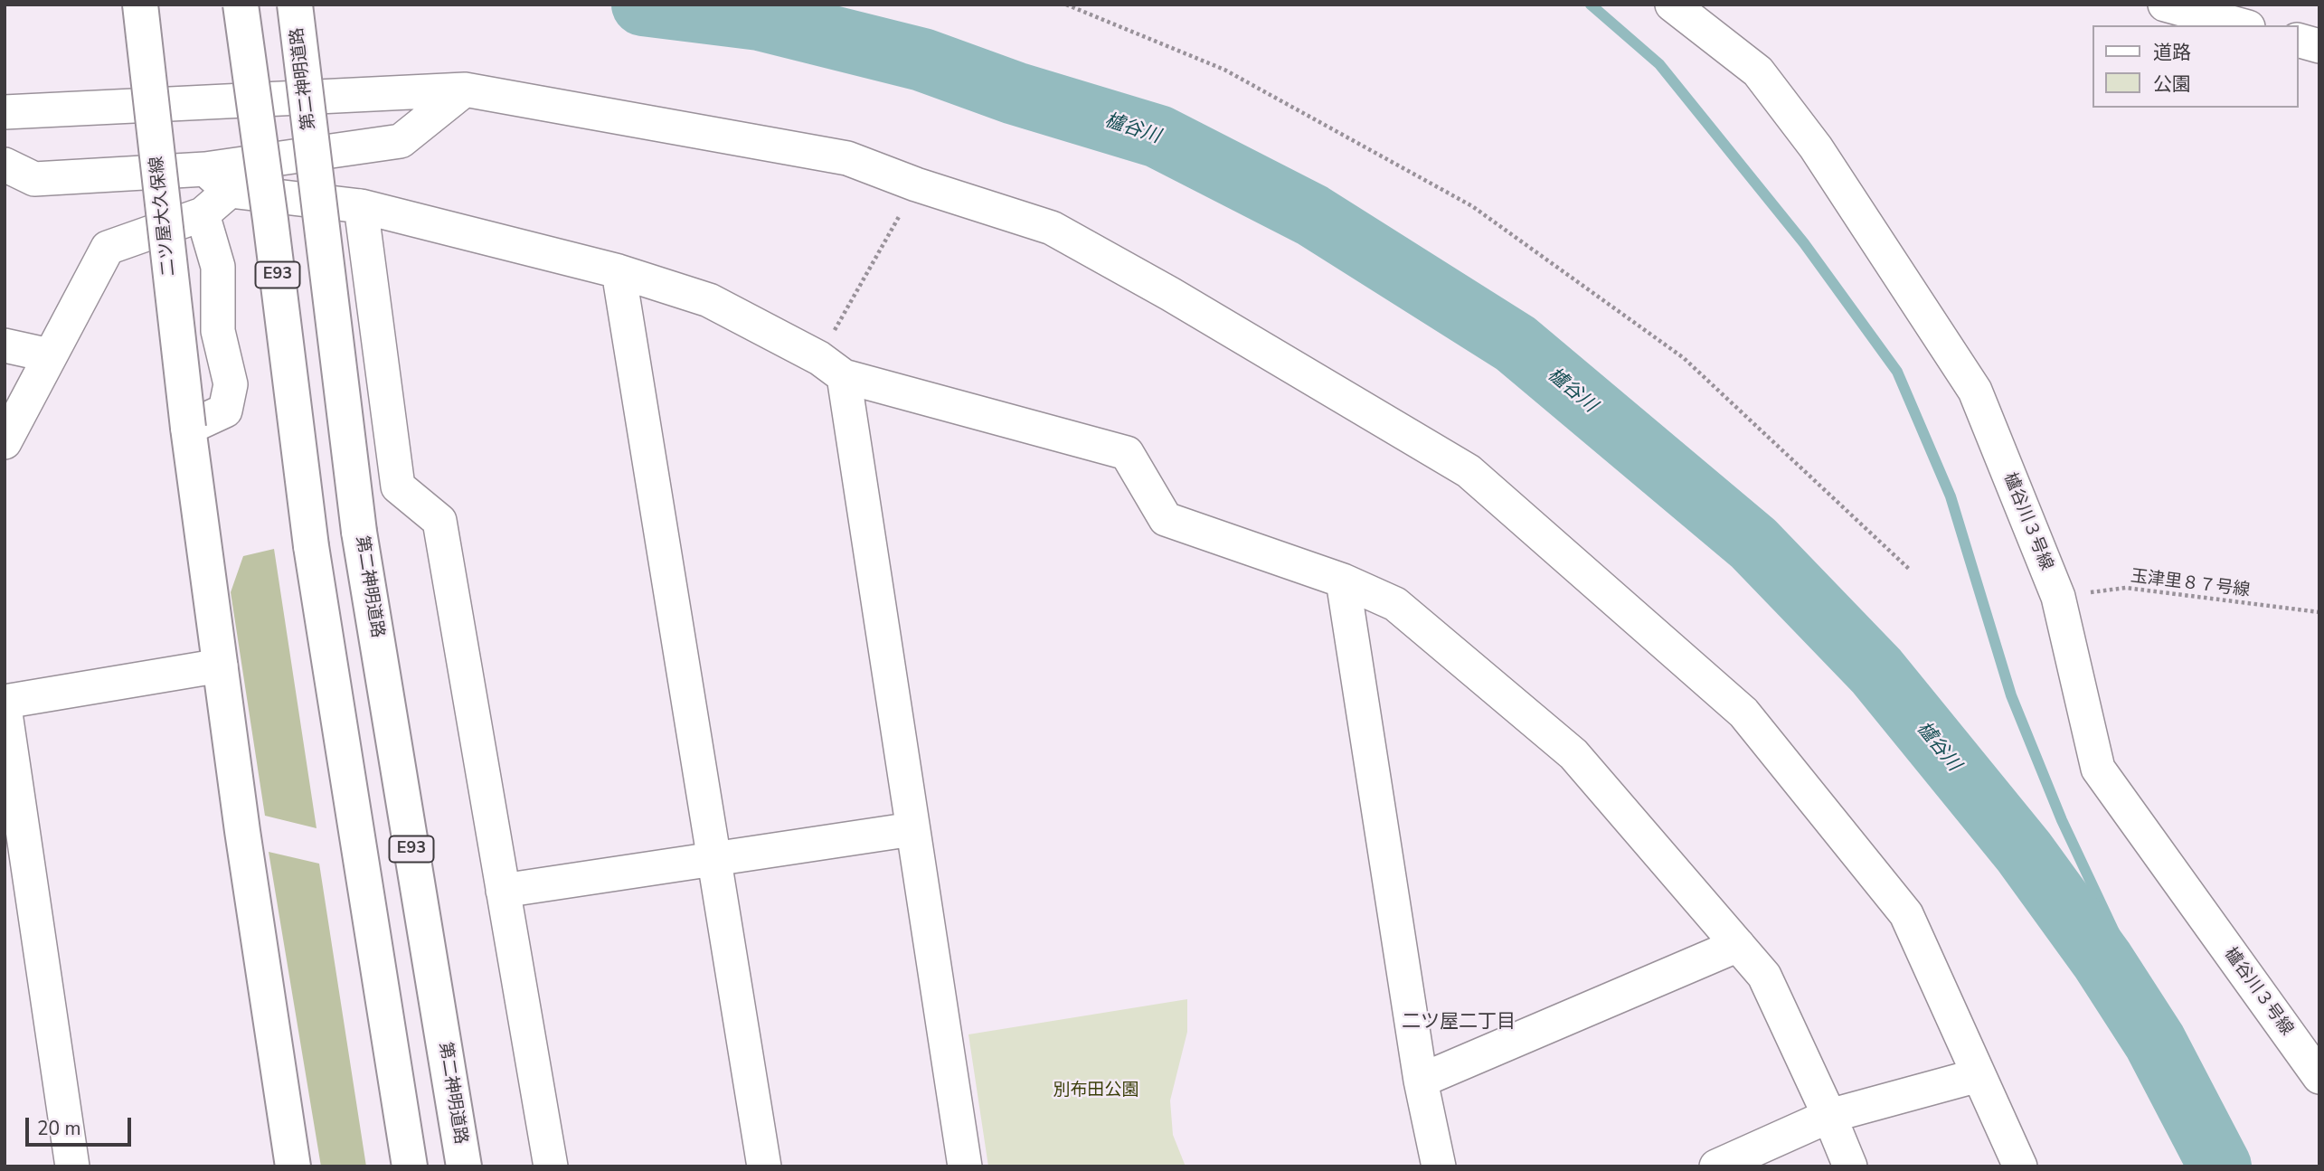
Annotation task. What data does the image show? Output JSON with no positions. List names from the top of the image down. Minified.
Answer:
{"streets":{"main road":["第二神明道路","二ツ屋大久保線","E93"],"street":["櫨谷川３号線"],"path":["玉津里８７号線"]},"crossings":[["櫨谷川３号線","玉津里８７号線"]],"districts":["二ツ屋二丁目"],"water":["櫨谷川"],"parks":["別布田公園"],"legend":["道路","公園"],"scale_bar":"20 m"}
